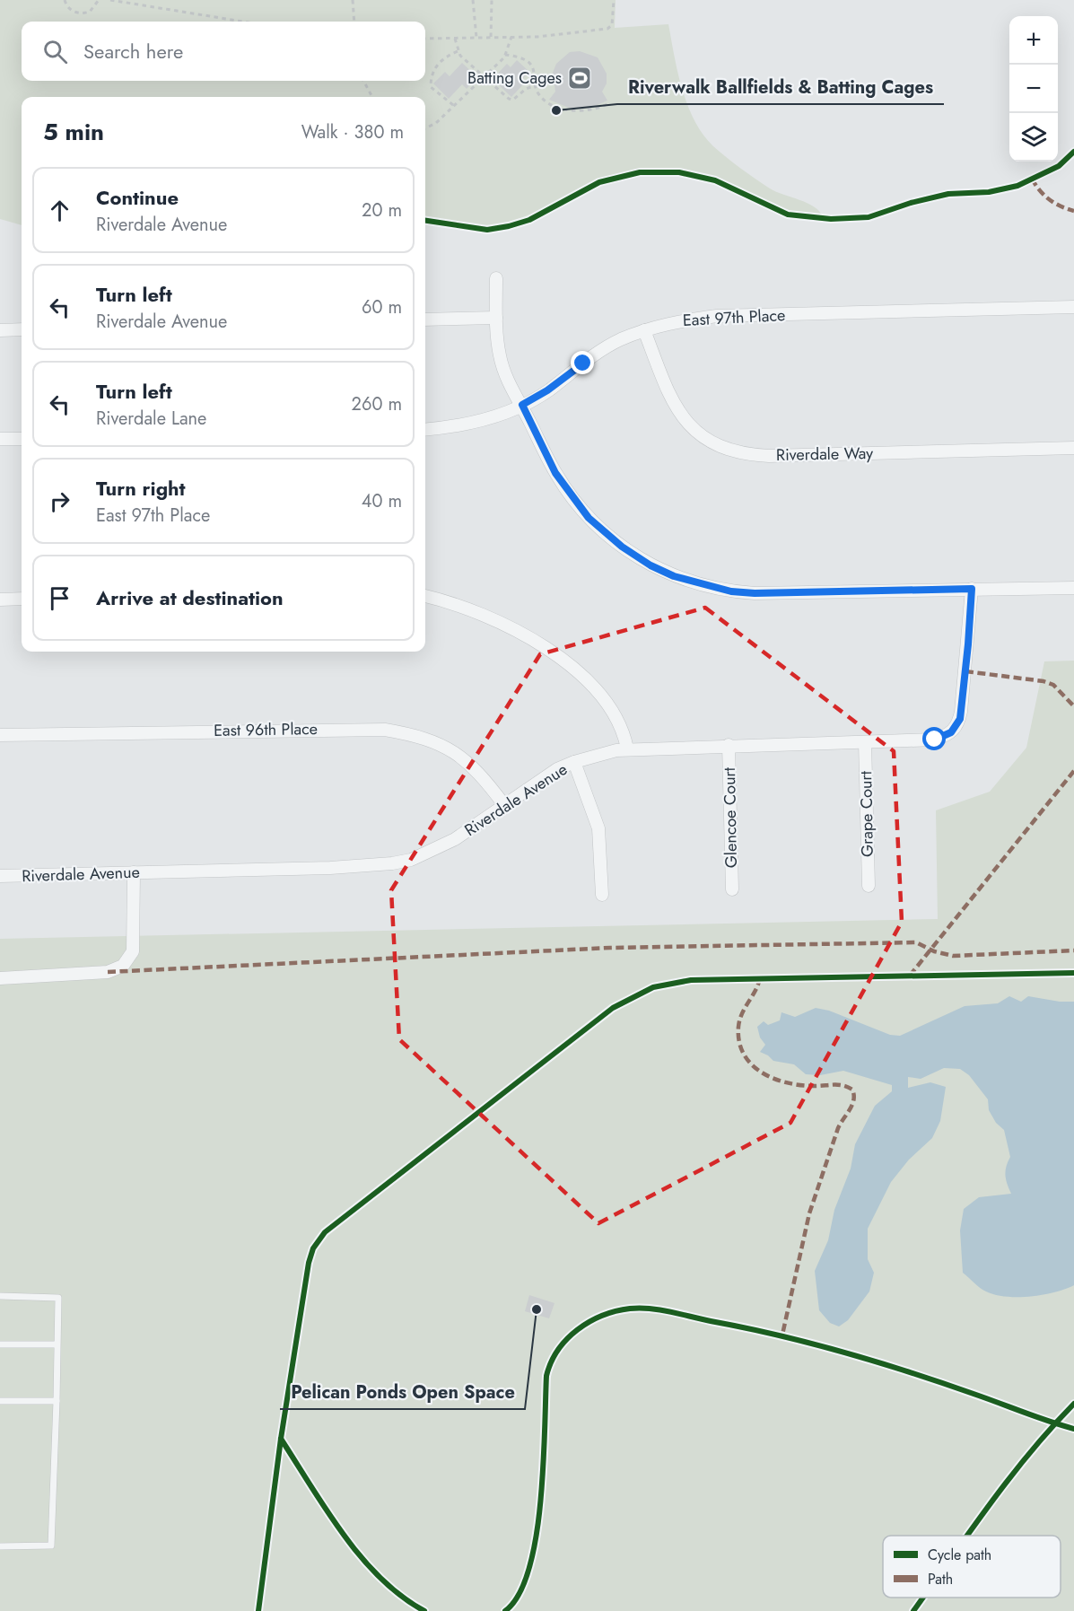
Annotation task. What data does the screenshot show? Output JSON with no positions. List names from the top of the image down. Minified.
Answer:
{"streets":{"street":["East 97th Place","Riverdale Way","East 96th Place","Riverdale Avenue","Grape Court","Glencoe Court"]},"crossings":[["East 97th Place","Riverdale Way"],["East 96th Place","Riverdale Avenue"],["Riverdale Avenue","Grape Court"],["Riverdale Avenue","Glencoe Court"]],"places":{"sports":["Batting Cages"],"other":["Riverwalk Ballfields & Batting Cages","Pelican Ponds Open Space"]},"legend":["Cycle path","Path"],"page":{"map_buttons":["+","−"],"search":"Search here","heading":["5 min","Walk · 380 m"],"list":[["Continue","Riverdale Avenue","20 m"],["Turn left","Riverdale Avenue","60 m"],["Turn left","Riverdale Lane","260 m"],["Turn right","East 97th Place","40 m"],"Arrive at destination"]}}
